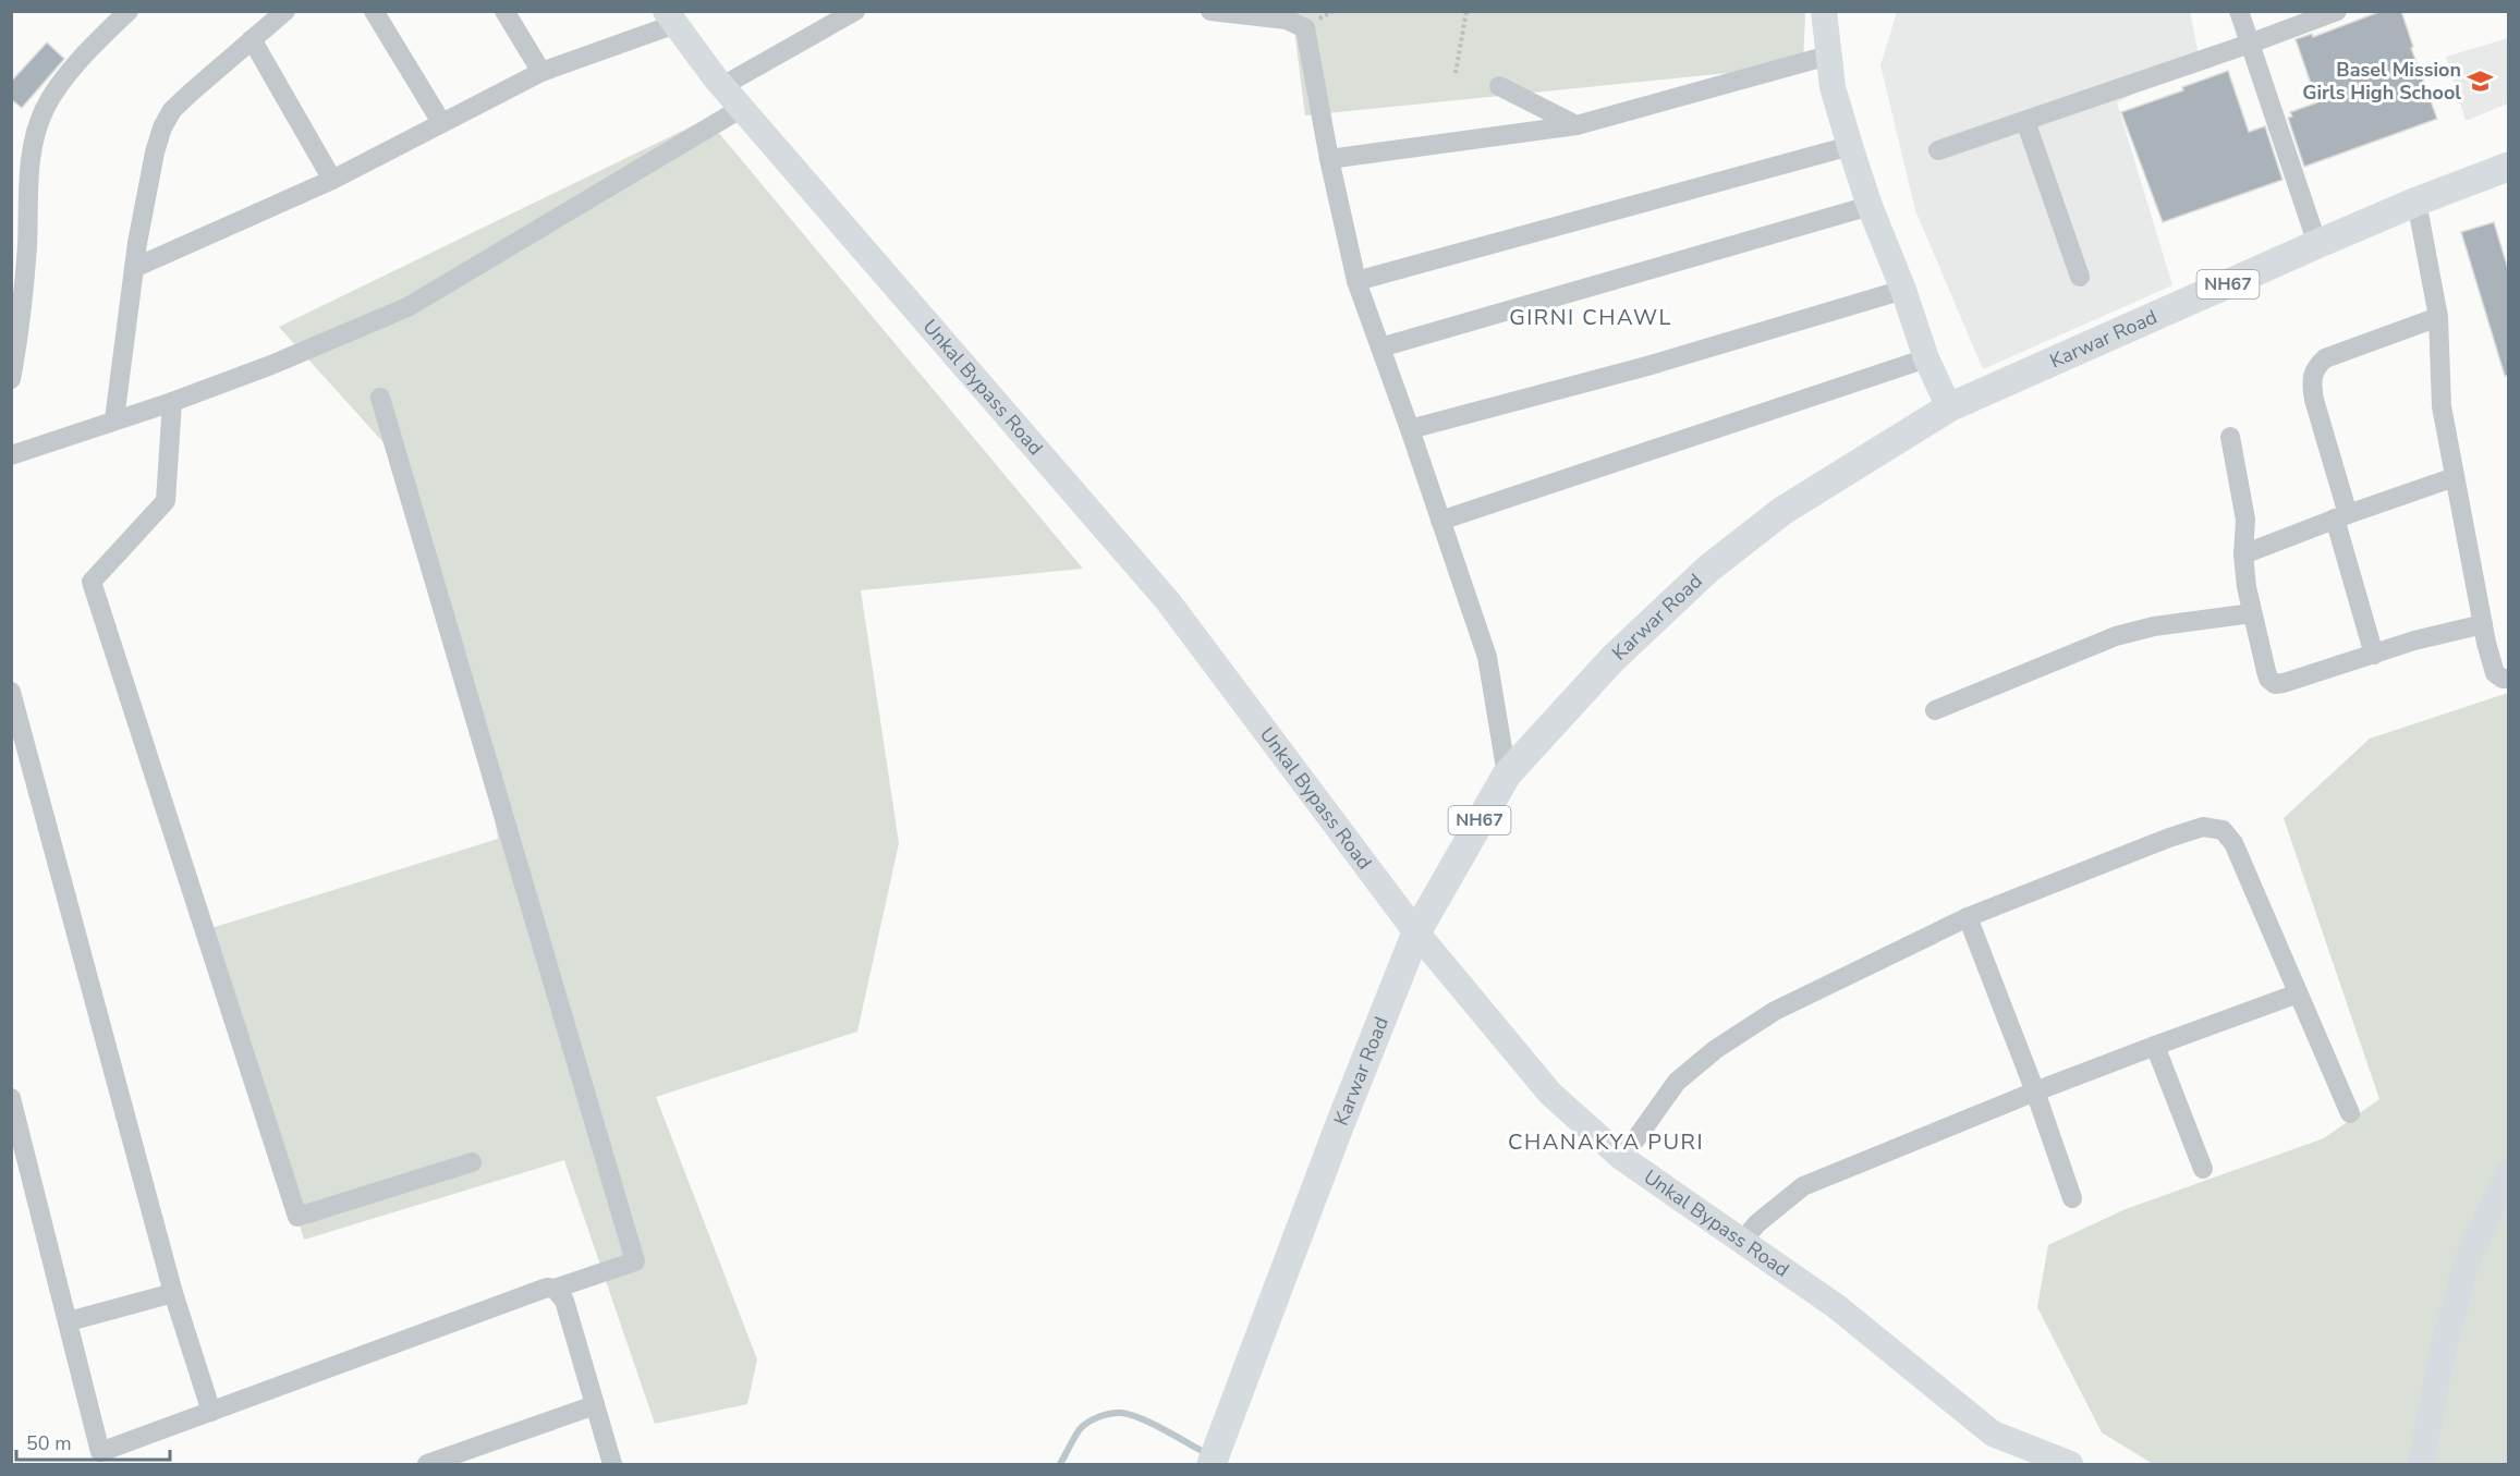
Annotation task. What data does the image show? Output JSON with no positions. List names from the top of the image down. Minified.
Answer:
{"streets":{"highway":["NH67","Karwar Road"],"main road":["Unkal Bypass Road"]},"crossings":[["Karwar Road","Unkal Bypass Road"]],"districts":["GIRNI CHAWL","CHANAKYA PURI"],"places":{"school or university":["Basel Mission Girls High School"]},"scale_bar":"50 m"}
